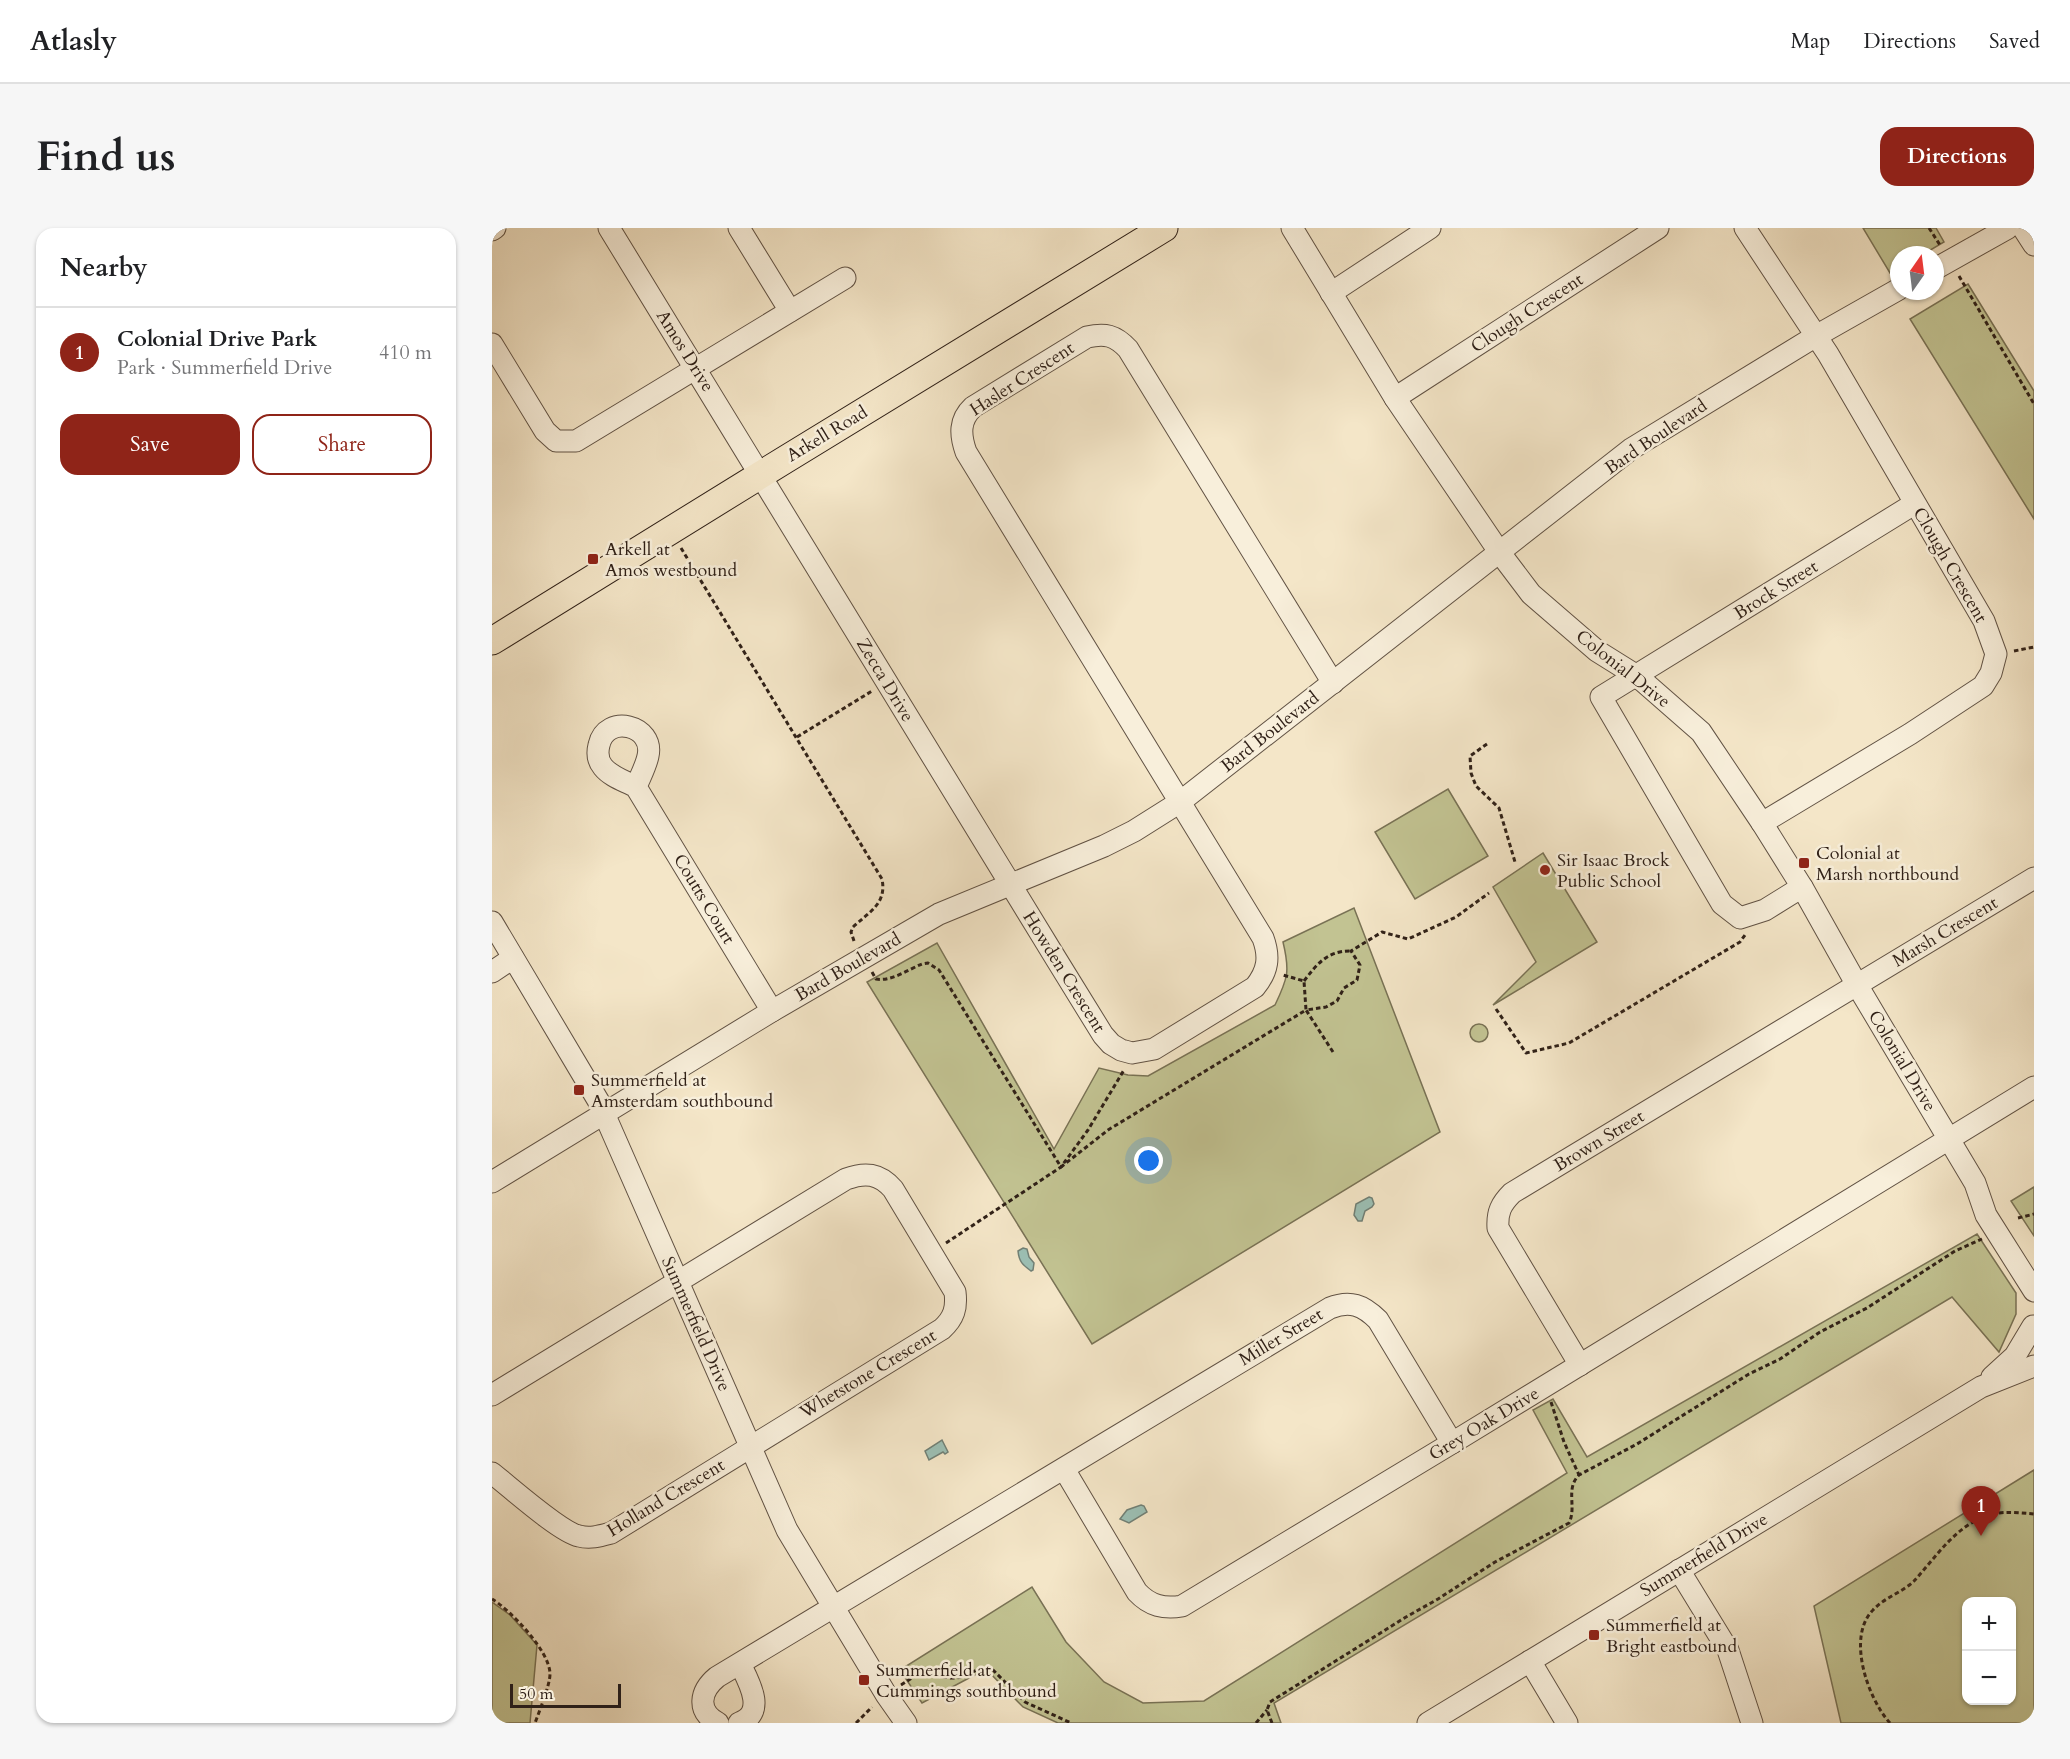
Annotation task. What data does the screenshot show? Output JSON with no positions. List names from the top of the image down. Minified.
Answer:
{"streets":{"main road":["Arkell Road"],"street":["Clough Crescent","Amos Drive","Hasler Crescent","Bard Boulevard","Brock Street","Colonial Drive","Zecca Drive","Coutts Court","Marsh Crescent","Howden Crescent","Brown Street","Summerfield Drive","Miller Street","Whetstone Crescent","Grey Oak Drive","Holland Crescent"]},"crossings":[["Clough Crescent","Bard Boulevard"],["Clough Crescent","Brock Street"],["Clough Crescent","Colonial Drive"],["Amos Drive","Arkell Road"],["Amos Drive","Zecca Drive"],["Hasler Crescent","Bard Boulevard"],["Hasler Crescent","Howden Crescent"],["Arkell Road","Zecca Drive"],["Bard Boulevard","Colonial Drive"],["Bard Boulevard","Zecca Drive"],["Bard Boulevard","Coutts Court"],["Bard Boulevard","Howden Crescent"],["Bard Boulevard","Summerfield Drive"],["Brock Street","Colonial Drive"],["Colonial Drive","Marsh Crescent"],["Colonial Drive","Brown Street"],["Colonial Drive","Grey Oak Drive"],["Zecca Drive","Howden Crescent"],["Marsh Crescent","Brown Street"],["Brown Street","Grey Oak Drive"],["Summerfield Drive","Whetstone Crescent"],["Summerfield Drive","Holland Crescent"],["Miller Street","Grey Oak Drive"],["Whetstone Crescent","Holland Crescent"]],"places":{"transit":["Arkell at Amos westbound","Colonial at Marsh northbound","Summerfield at Amsterdam southbound","Summerfield at Bright eastbound","Summerfield at Cummings southbound"],"other":["Sir Isaac Brock Public School"]},"scale_bar":"50 m","north":"top","page":{"header":"Atlasly","nav":["Map","Directions","Saved"],"buttons":["Directions",["Save","Share"]],"title":"Find us","heading":"Nearby","list":[{"mark":"1","name":"Colonial Drive Park","note":"Park · Summerfield Drive","value":"410 m"}],"pins":"1","map_buttons":["+","−"],"scale":"50 m"}}
